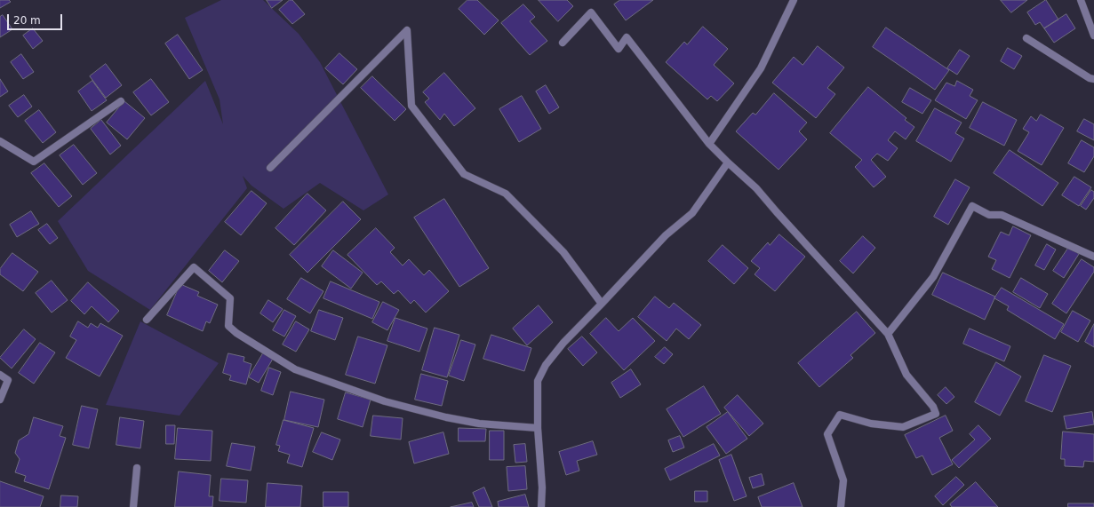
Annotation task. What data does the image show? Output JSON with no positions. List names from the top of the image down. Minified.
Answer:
{"scale_bar":"20 m"}
